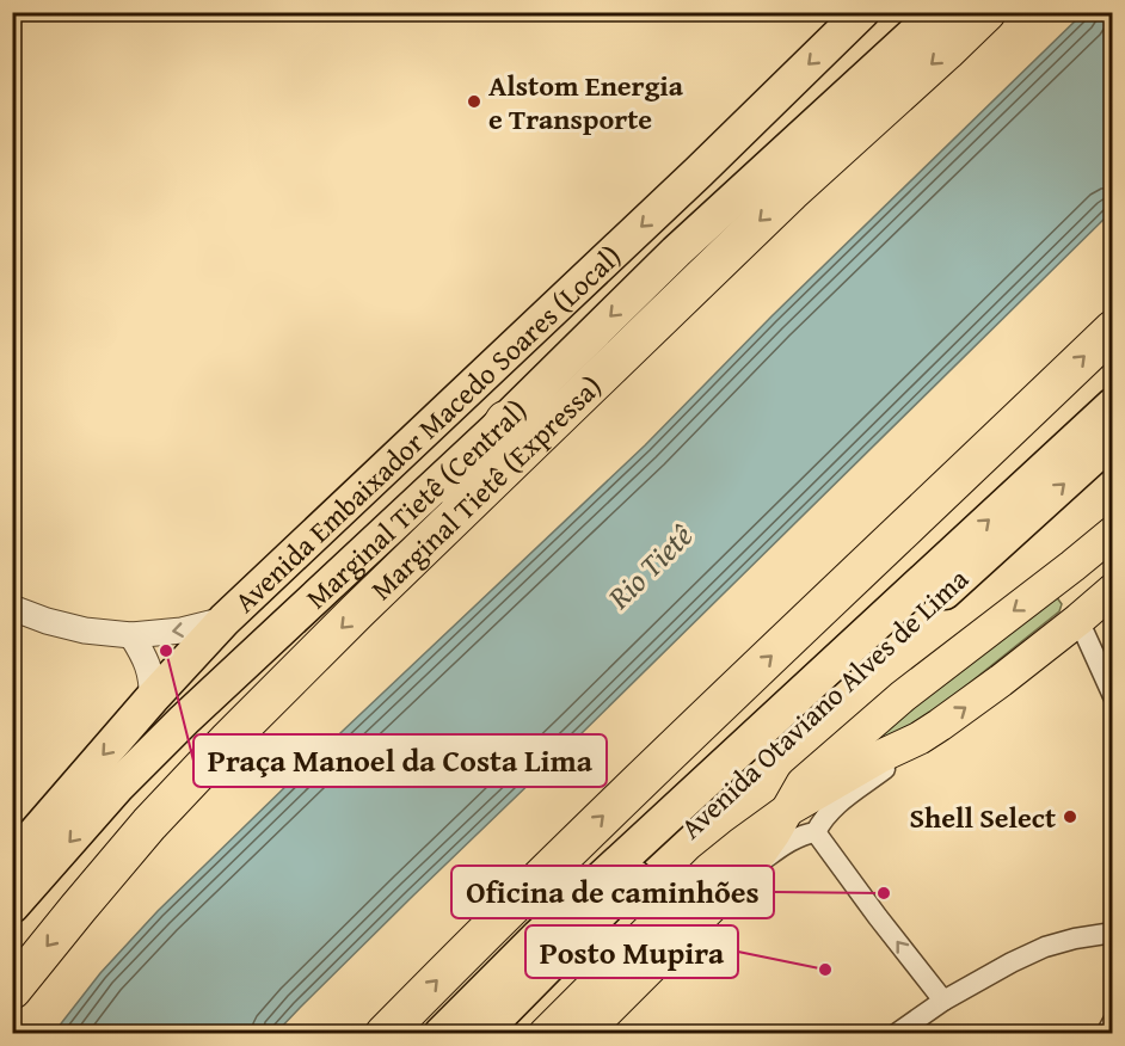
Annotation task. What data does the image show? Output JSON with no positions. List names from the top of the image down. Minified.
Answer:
{"streets":{"highway":["Avenida Embaixador Macedo Soares (Local)","Marginal Tietê (Expressa)","Marginal Tietê (Central)","Avenida Otaviano Alves de Lima"]},"one_way":["Marginal Tietê (Central)"],"water":["Rio Tietê"],"places":["Alstom Energia e Transporte","Praça Manoel da Costa Lima","Shell Select","Oficina de caminhões","Posto Mupira"]}
